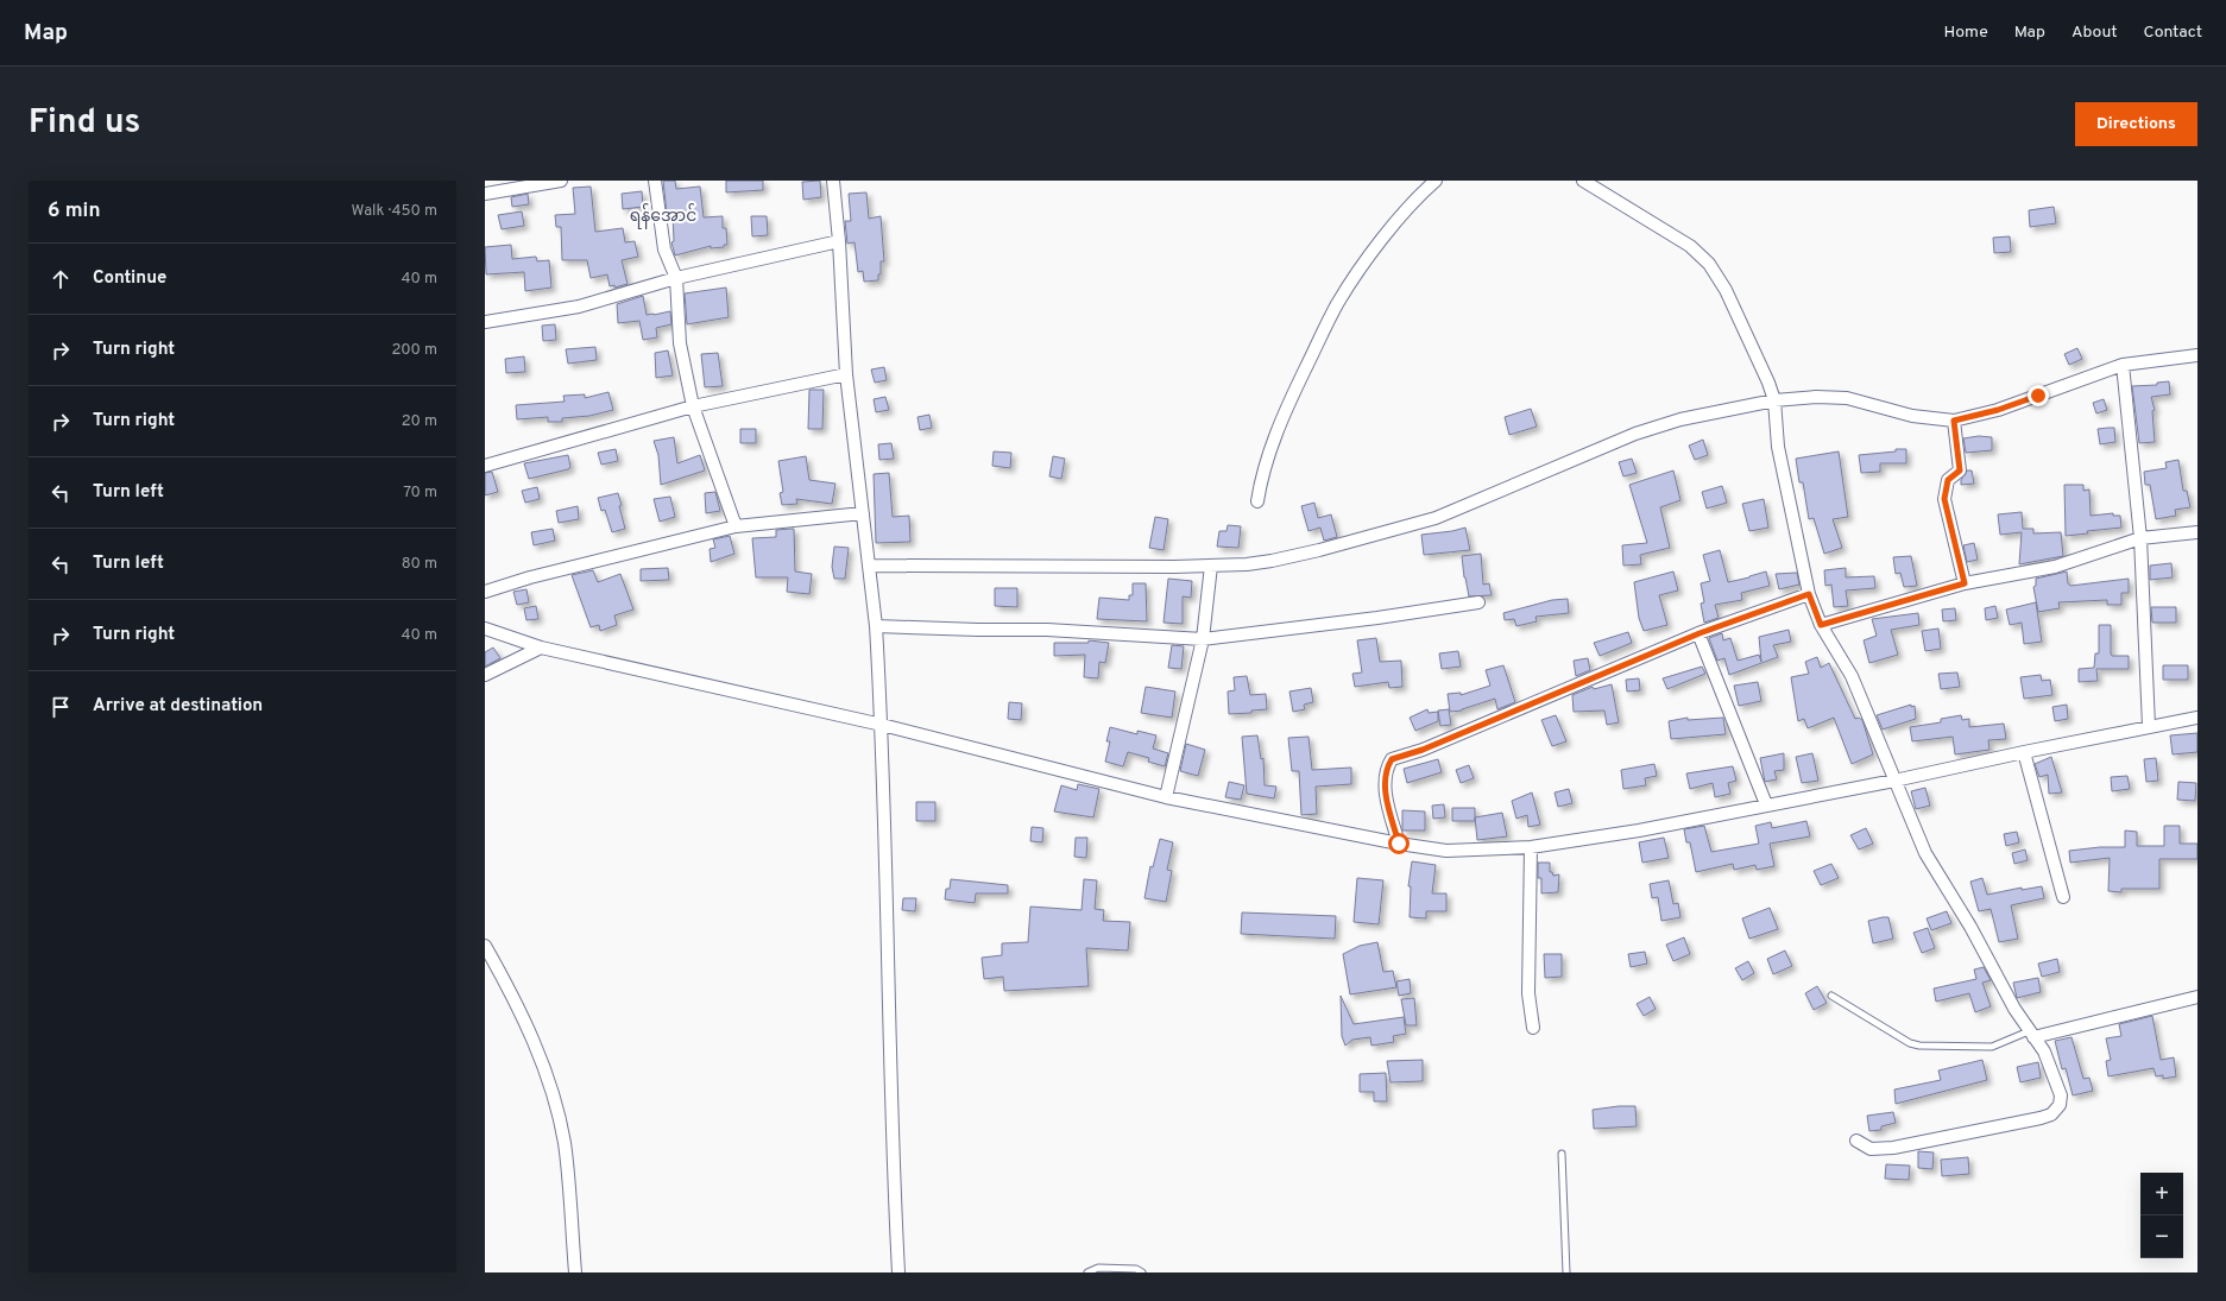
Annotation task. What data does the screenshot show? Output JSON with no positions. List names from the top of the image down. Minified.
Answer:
{"districts":["ရန်အောင်"],"page":{"header":"Map","nav":["Home","Map","About","Contact"],"title":"Find us","buttons":"Directions","heading":["6 min","Walk · 450 m"],"list":[["Continue","40 m"],["Turn right","200 m"],["Turn right","20 m"],["Turn left","70 m"],["Turn left","80 m"],["Turn right","40 m"],"Arrive at destination"],"map_buttons":["+","−"]}}
